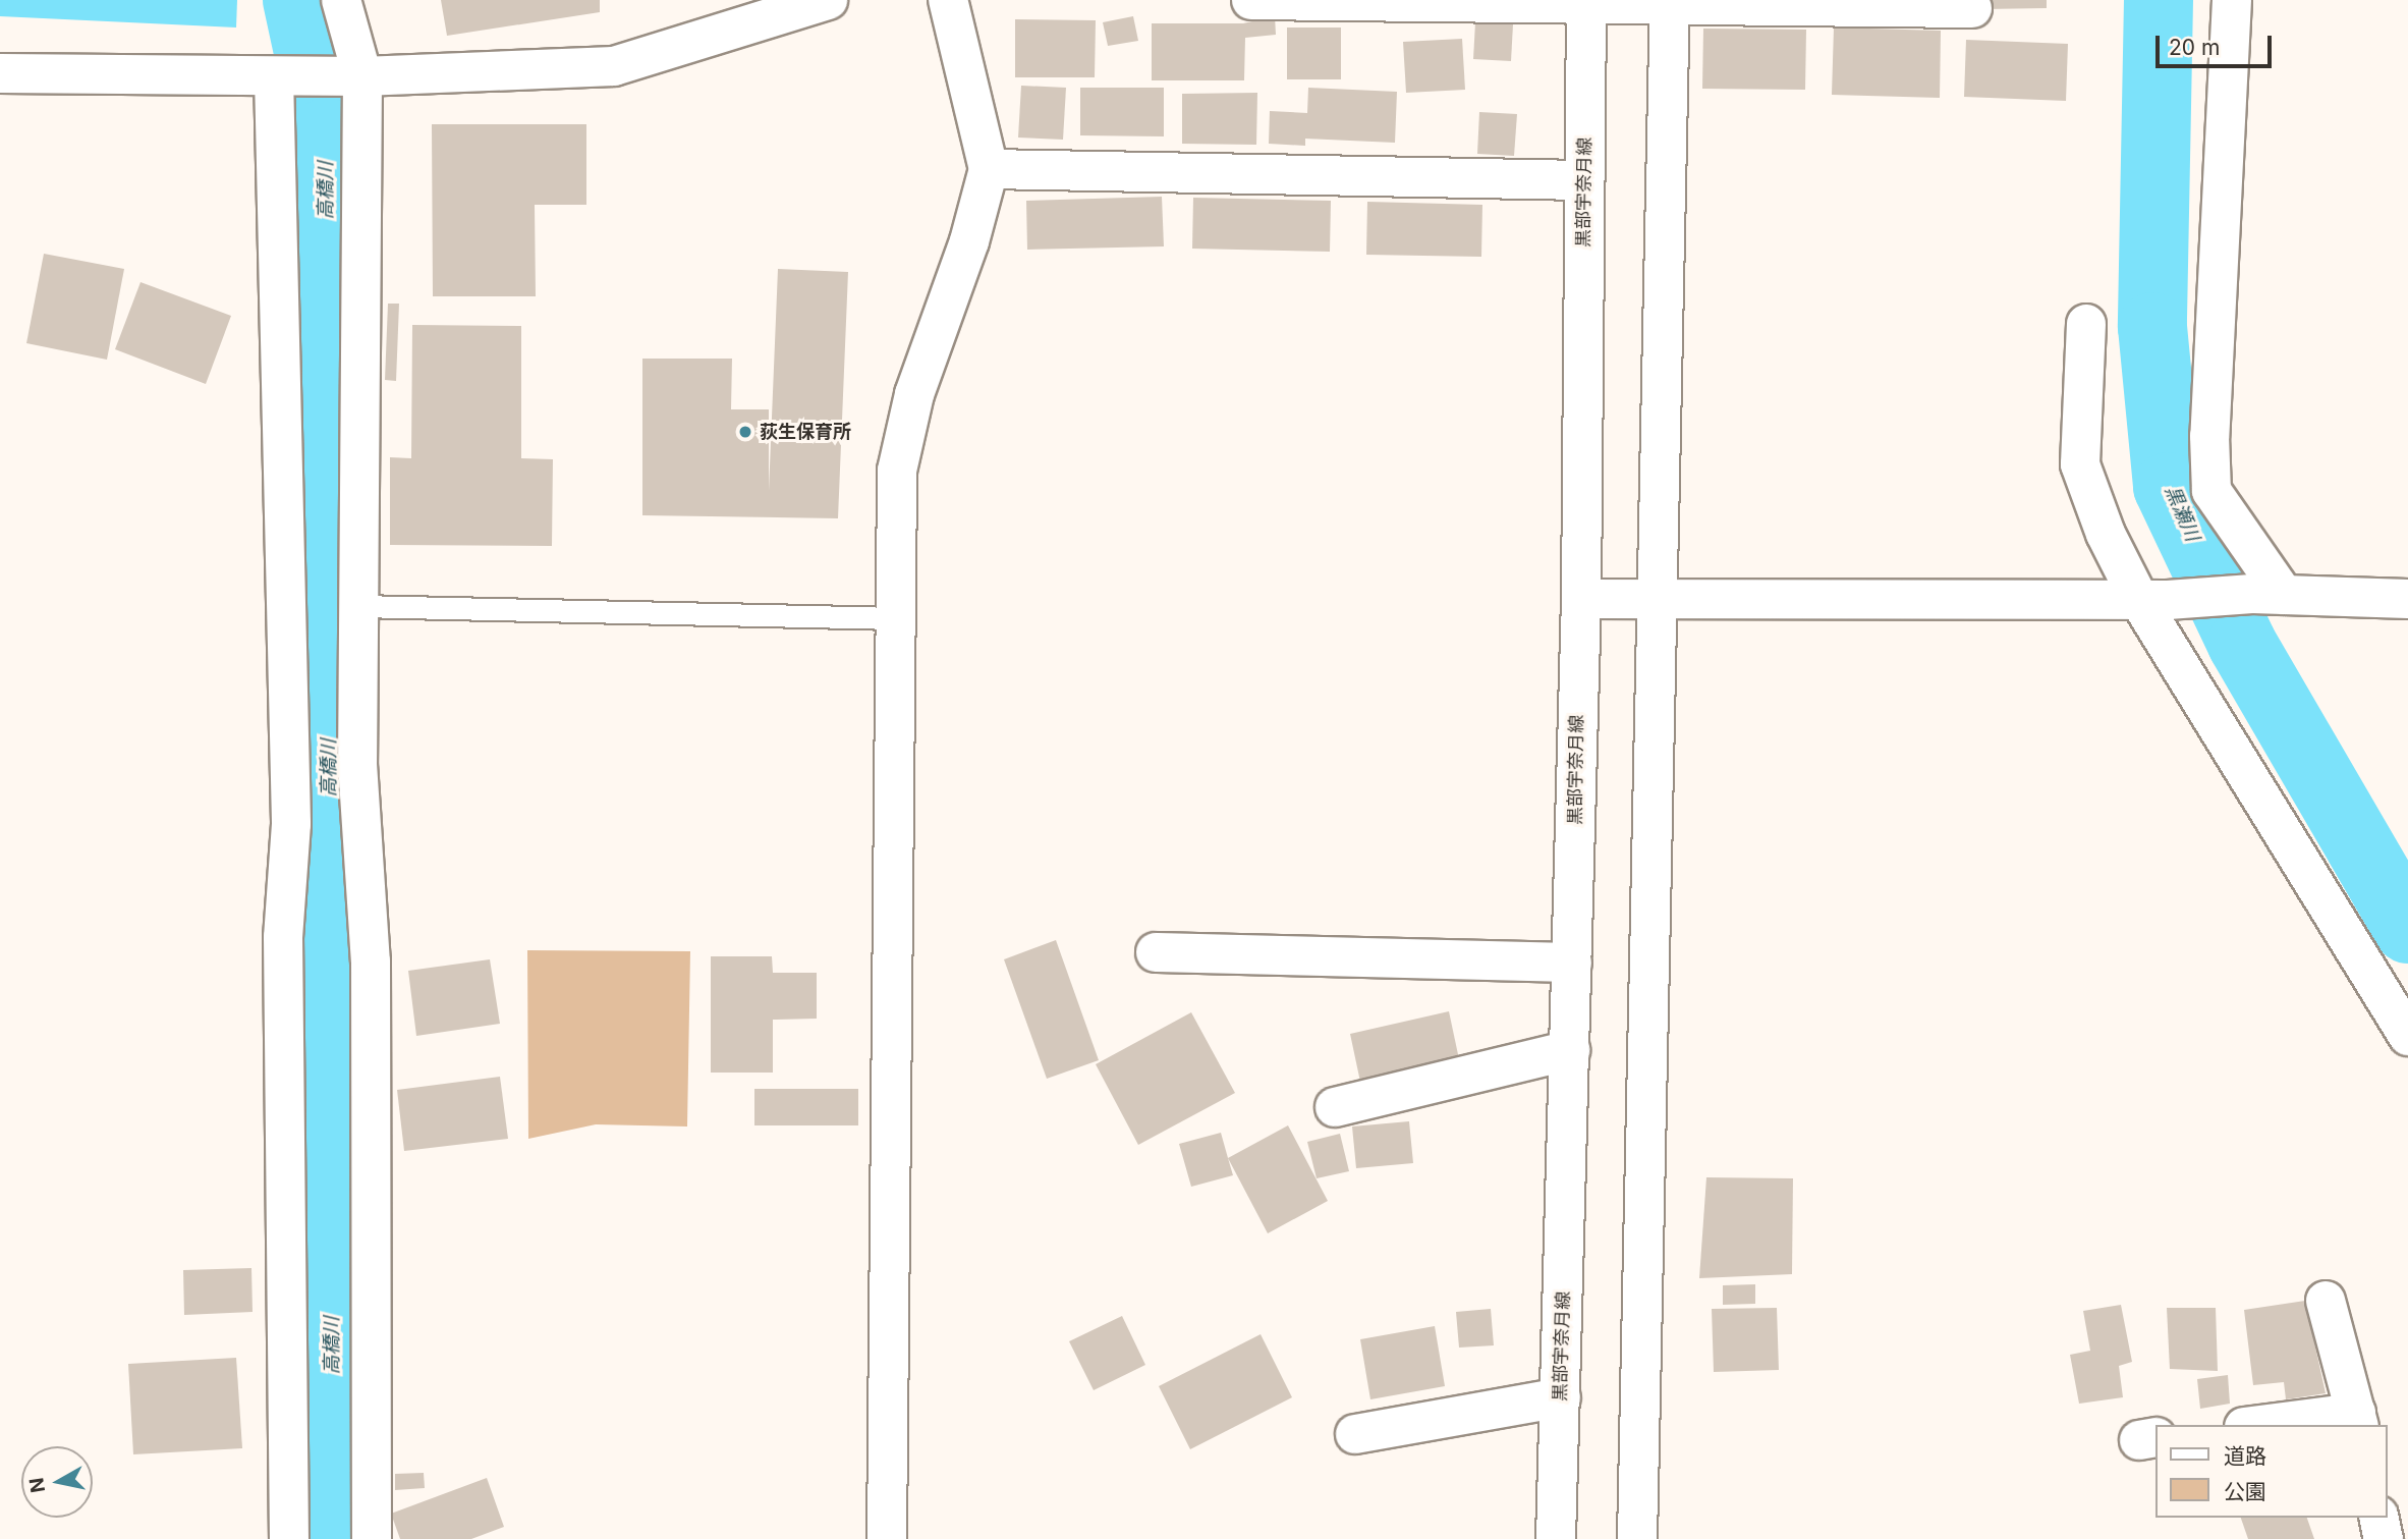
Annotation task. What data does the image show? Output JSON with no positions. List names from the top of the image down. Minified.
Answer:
{"streets":{"street":["黒部宇奈月線"]},"water":["高橋川","黒瀬川"],"places":["荻生保育所"],"legend":["道路","公園"],"scale_bar":"20 m","north":"left"}
